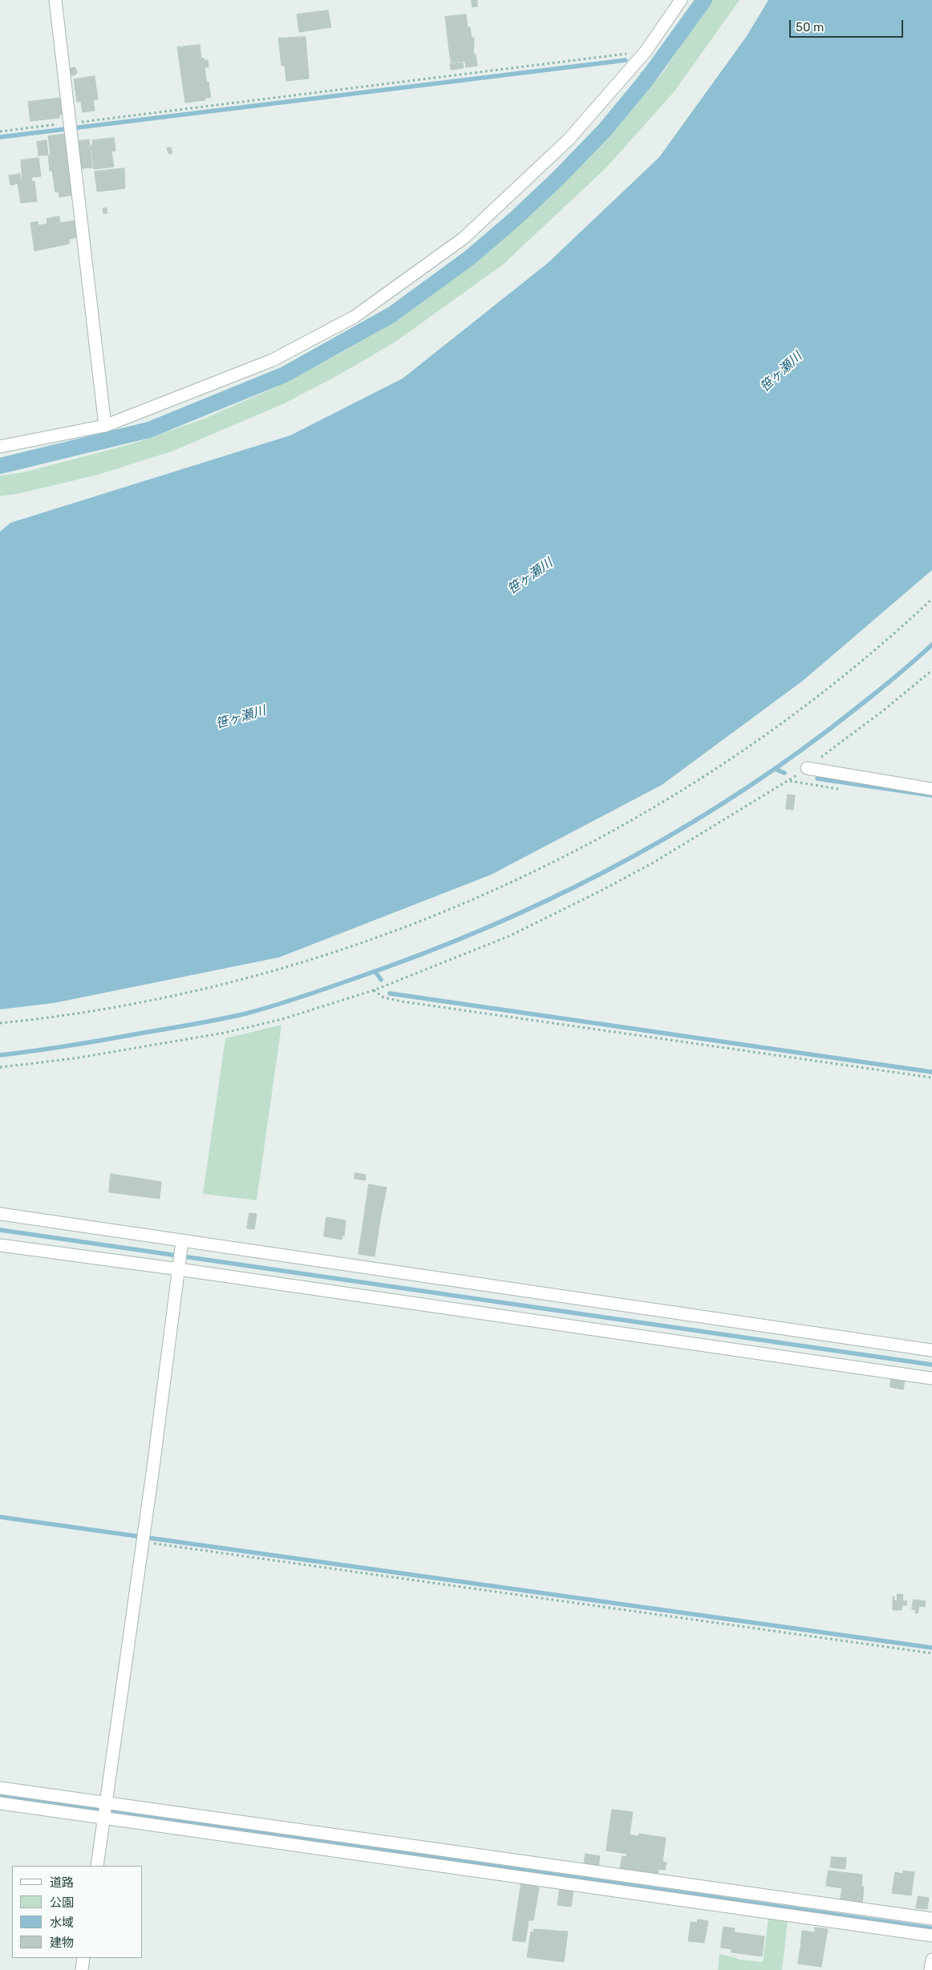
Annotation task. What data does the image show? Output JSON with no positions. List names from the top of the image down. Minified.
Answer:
{"water":["笹ヶ瀬川"],"legend":["道路","公園","水域","建物"],"scale_bar":"50 m"}
